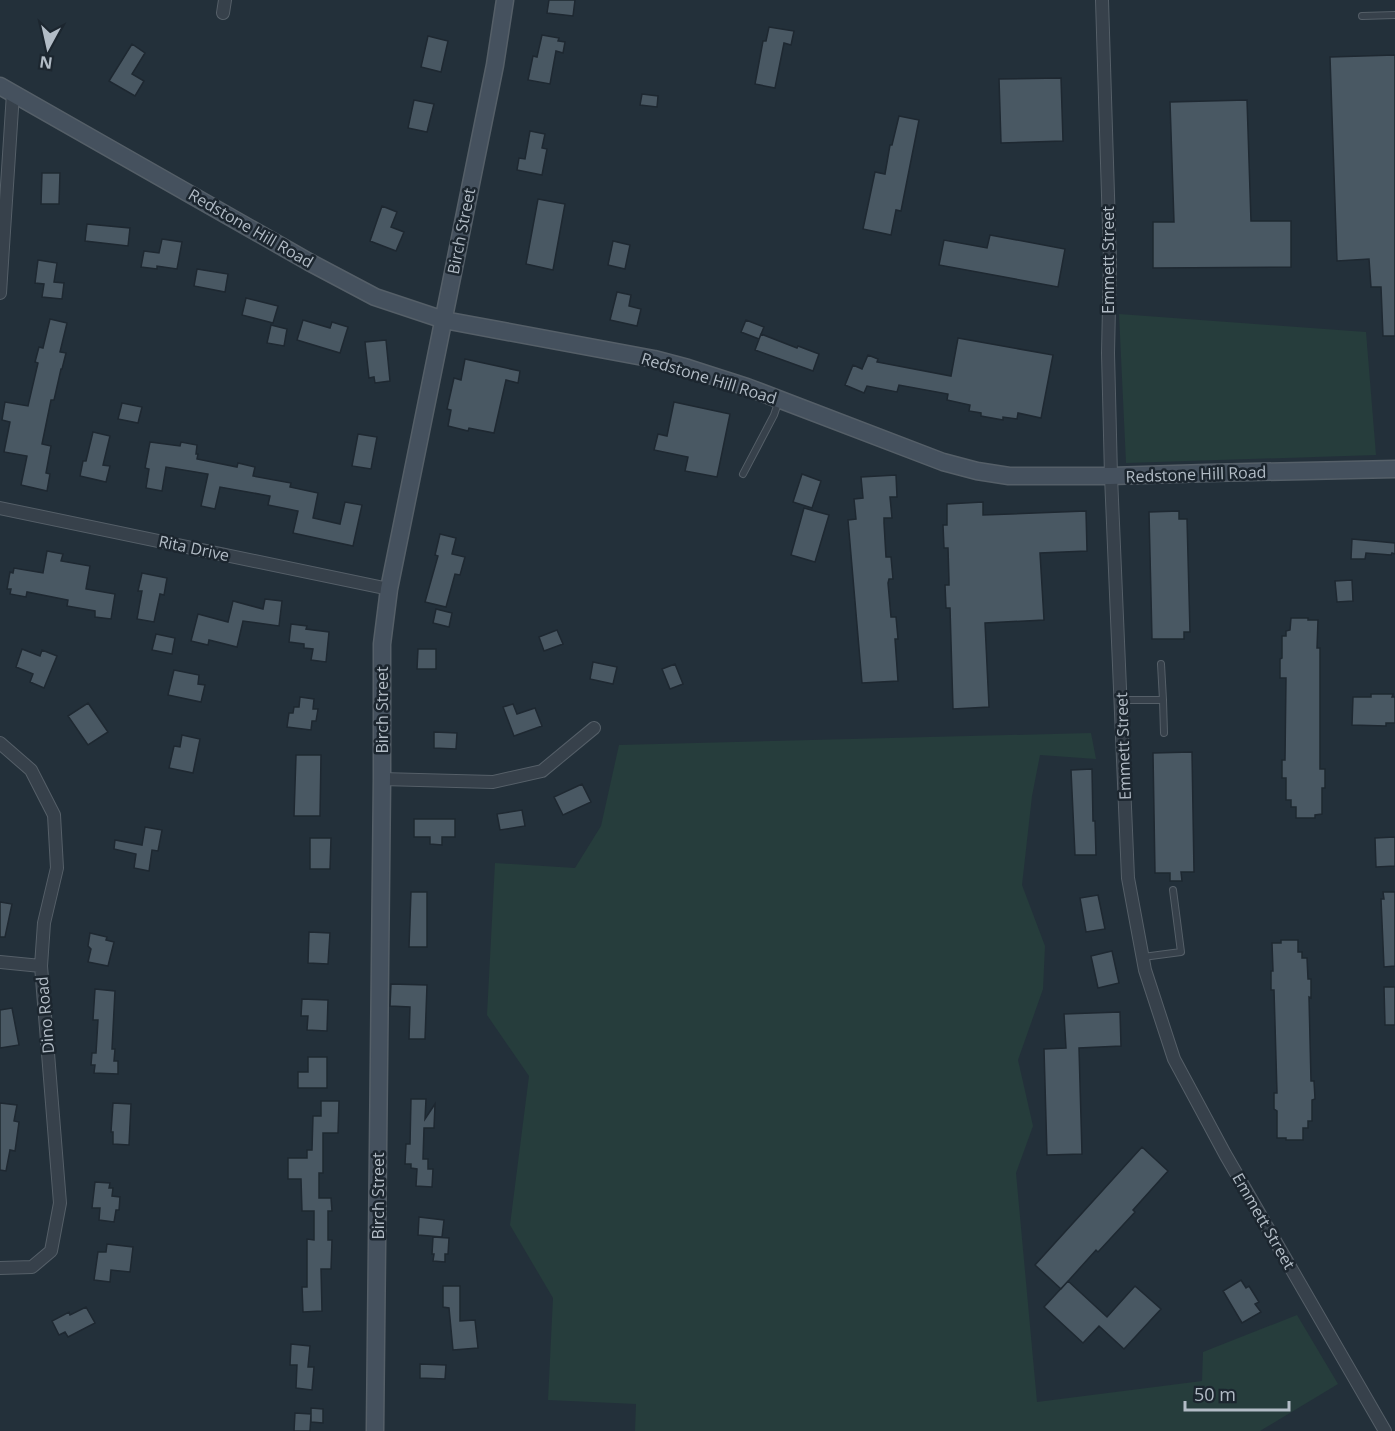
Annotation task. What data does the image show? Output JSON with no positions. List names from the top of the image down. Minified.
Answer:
{"streets":{"main road":["Redstone Hill Road","Birch Street"],"street":["Emmett Street","Rita Drive","Dino Road"]},"crossings":[["Redstone Hill Road","Birch Street"],["Redstone Hill Road","Emmett Street"],["Birch Street","Rita Drive"]],"scale_bar":"50 m","north":"bottom"}
